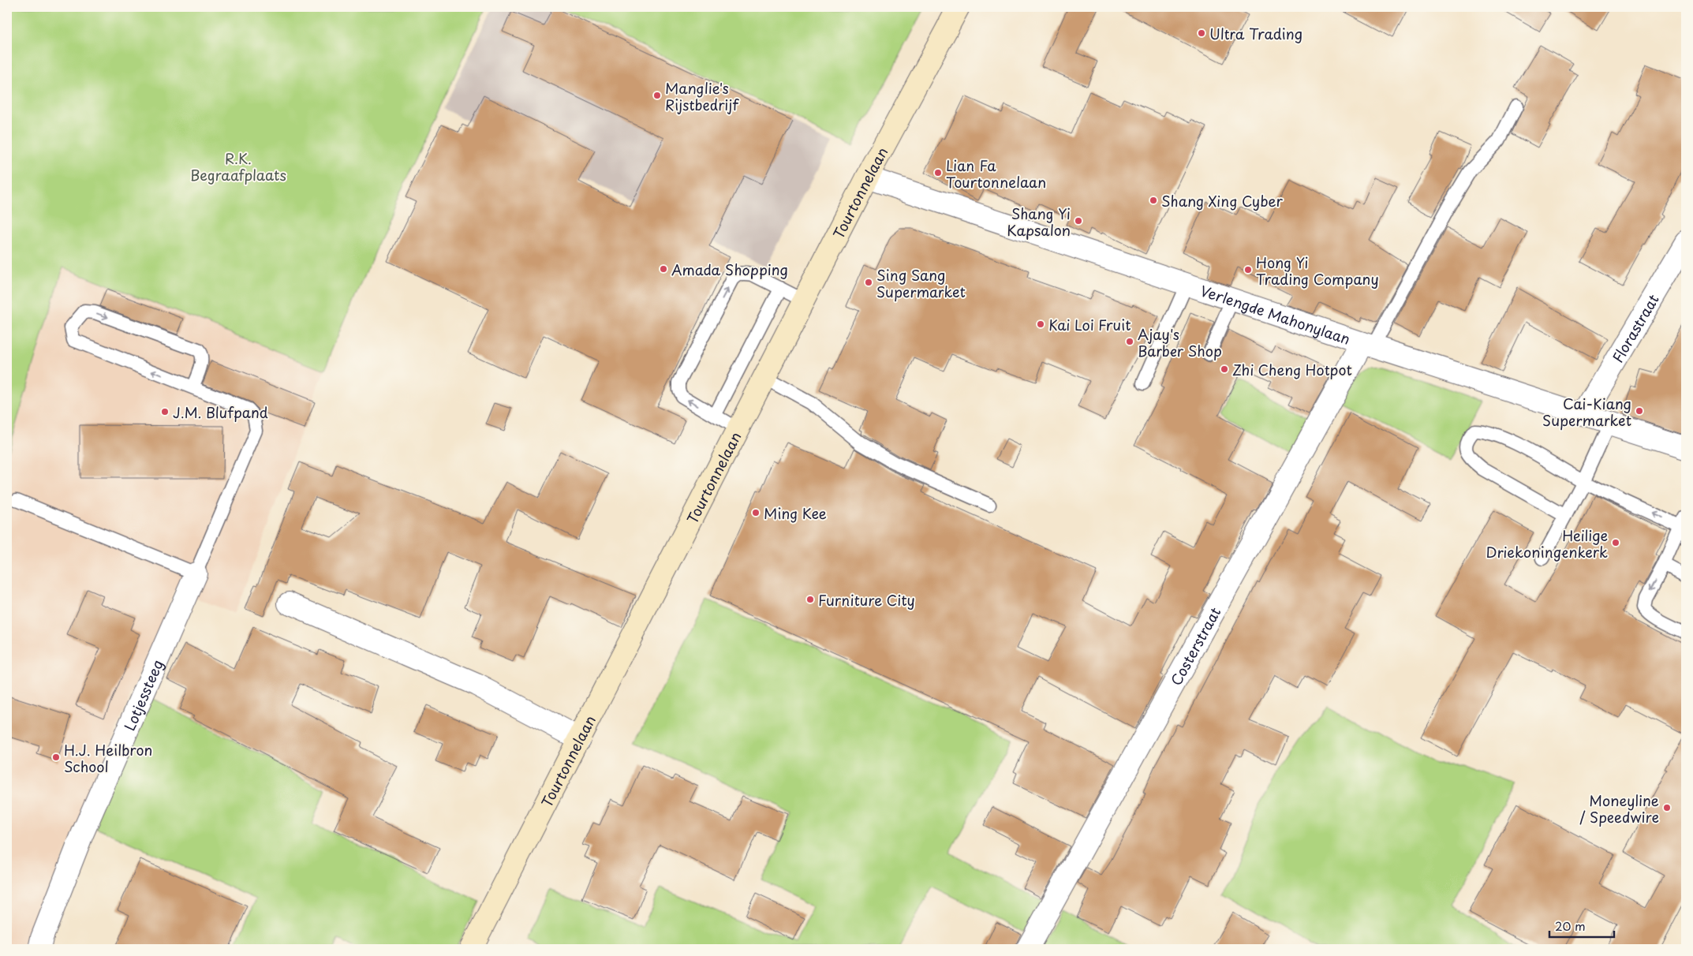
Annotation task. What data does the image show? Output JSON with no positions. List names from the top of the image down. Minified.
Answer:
{"streets":{"street":["Tourtonnelaan","Verlengde Mahonylaan","Florastraat","Costerstraat","Lotjessteeg"]},"crossings":[["Tourtonnelaan","Verlengde Mahonylaan"],["Verlengde Mahonylaan","Florastraat"],["Verlengde Mahonylaan","Costerstraat"]],"parks":["R.K. Begraafplaats"],"places":["Ultra Trading","Manglie's Rijstbedrijf","Lian Fa Tourtonnelaan","Shang Xing Cyber","Shang Yi Kapsalon","Amada Shopping","Hong Yi Trading Company","Sing Sang Supermarket","Kai Loi Fruit","Ajay's Barber Shop","Zhi Cheng Hotpot","Cai-Kiang Supermarket","J.M. Blufpand","Ming Kee","Heilige Driekoningenkerk","Furniture City","H.J. Heilbron School","Moneyline / Speedwire"],"scale_bar":"20 m"}
